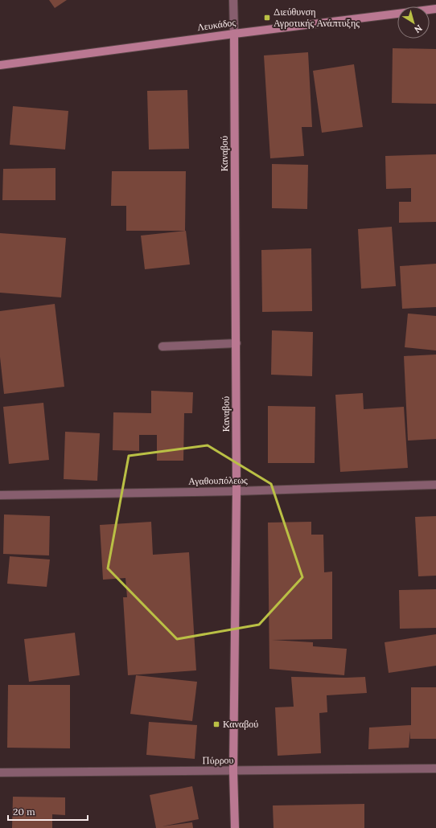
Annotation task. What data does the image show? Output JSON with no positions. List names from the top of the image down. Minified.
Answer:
{"streets":{"street":["Λευκάδος","Καναβού","Αγαθουπόλεως","Πύρρου"]},"crossings":[["Λευκάδος","Καναβού"],["Καναβού","Αγαθουπόλεως"],["Καναβού","Πύρρου"]],"places":{"transit":["Διεύθυνση Αγροτικής Ανάπτυξης","Καναβού"]},"scale_bar":"20 m","north":"bottom right"}
